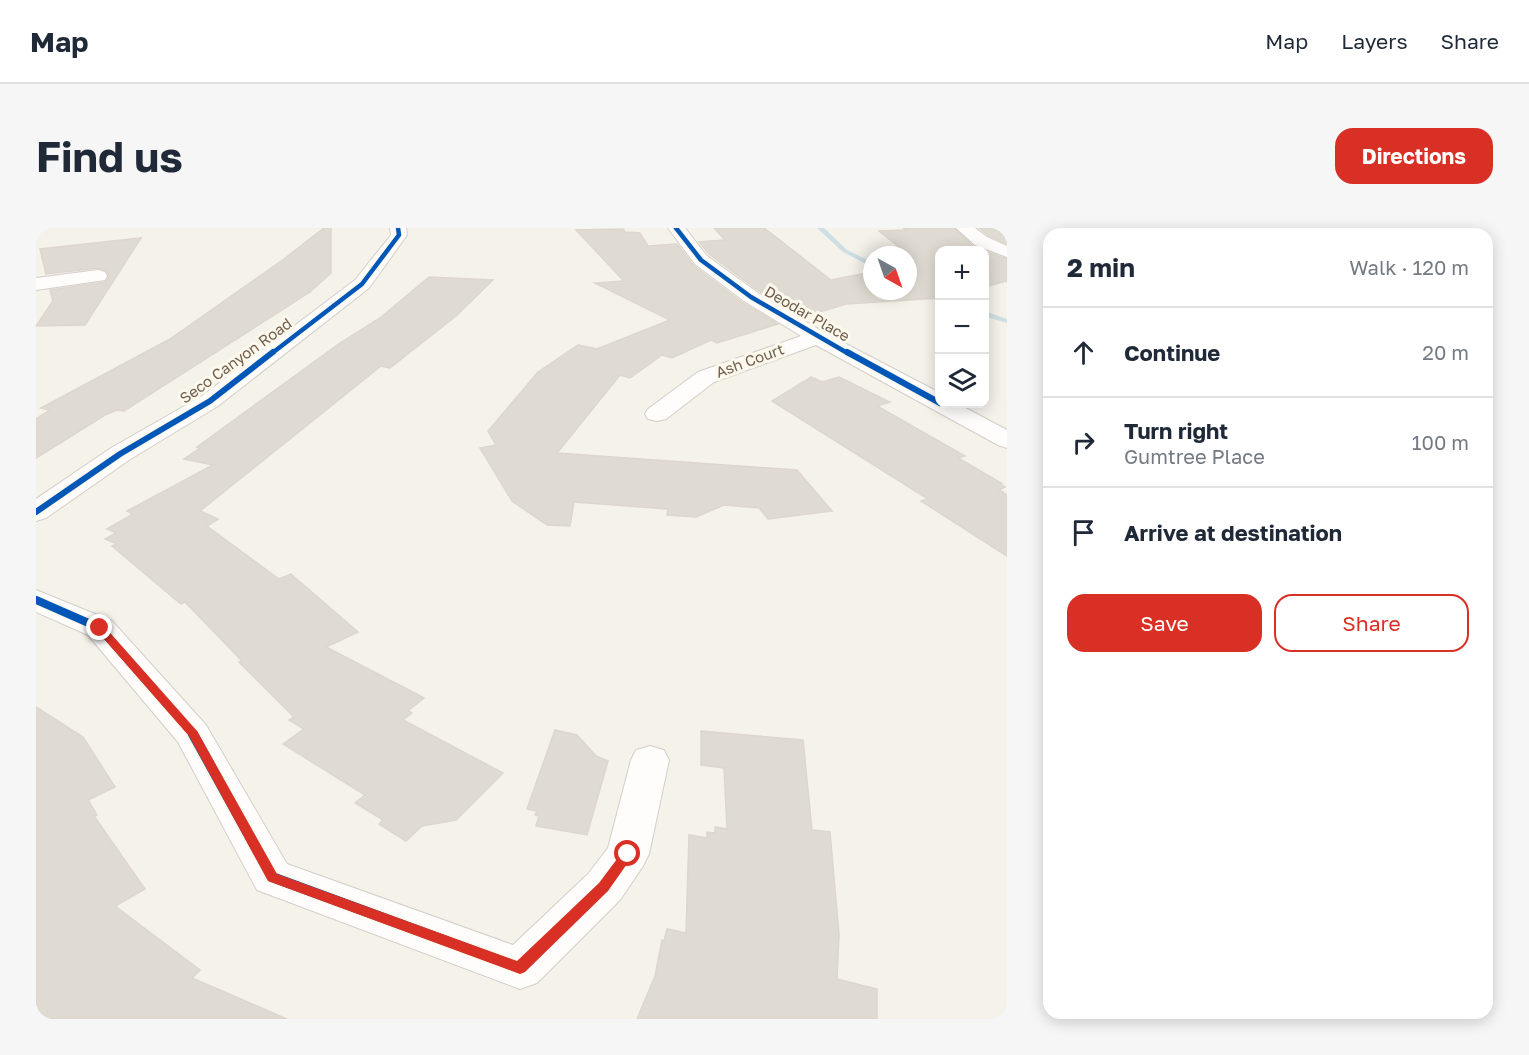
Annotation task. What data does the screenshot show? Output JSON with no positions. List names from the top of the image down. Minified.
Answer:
{"streets":{"street":["Deodar Place","Seco Canyon Road","Ash Court"]},"crossings":[["Deodar Place","Ash Court"]],"north":"bottom right","page":{"header":"Map","nav":["Map","Layers","Share"],"buttons":["Directions",["Save","Share"]],"title":"Find us","heading":["2 min","Walk · 120 m"],"map_buttons":["+","−"],"list":[["Continue","20 m"],["Turn right","Gumtree Place","100 m"],"Arrive at destination"]}}
